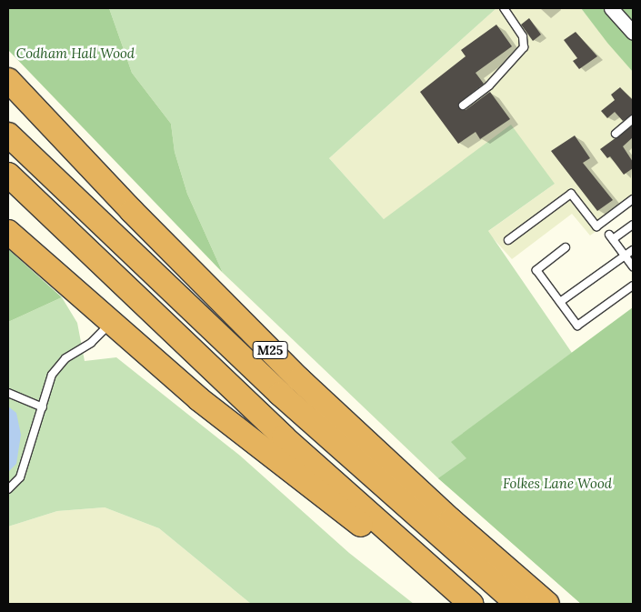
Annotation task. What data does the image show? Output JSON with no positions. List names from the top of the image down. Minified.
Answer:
{"streets":{"highway":["M25"]},"parks":["Codham Hall Wood","Folkes Lane Wood"]}
